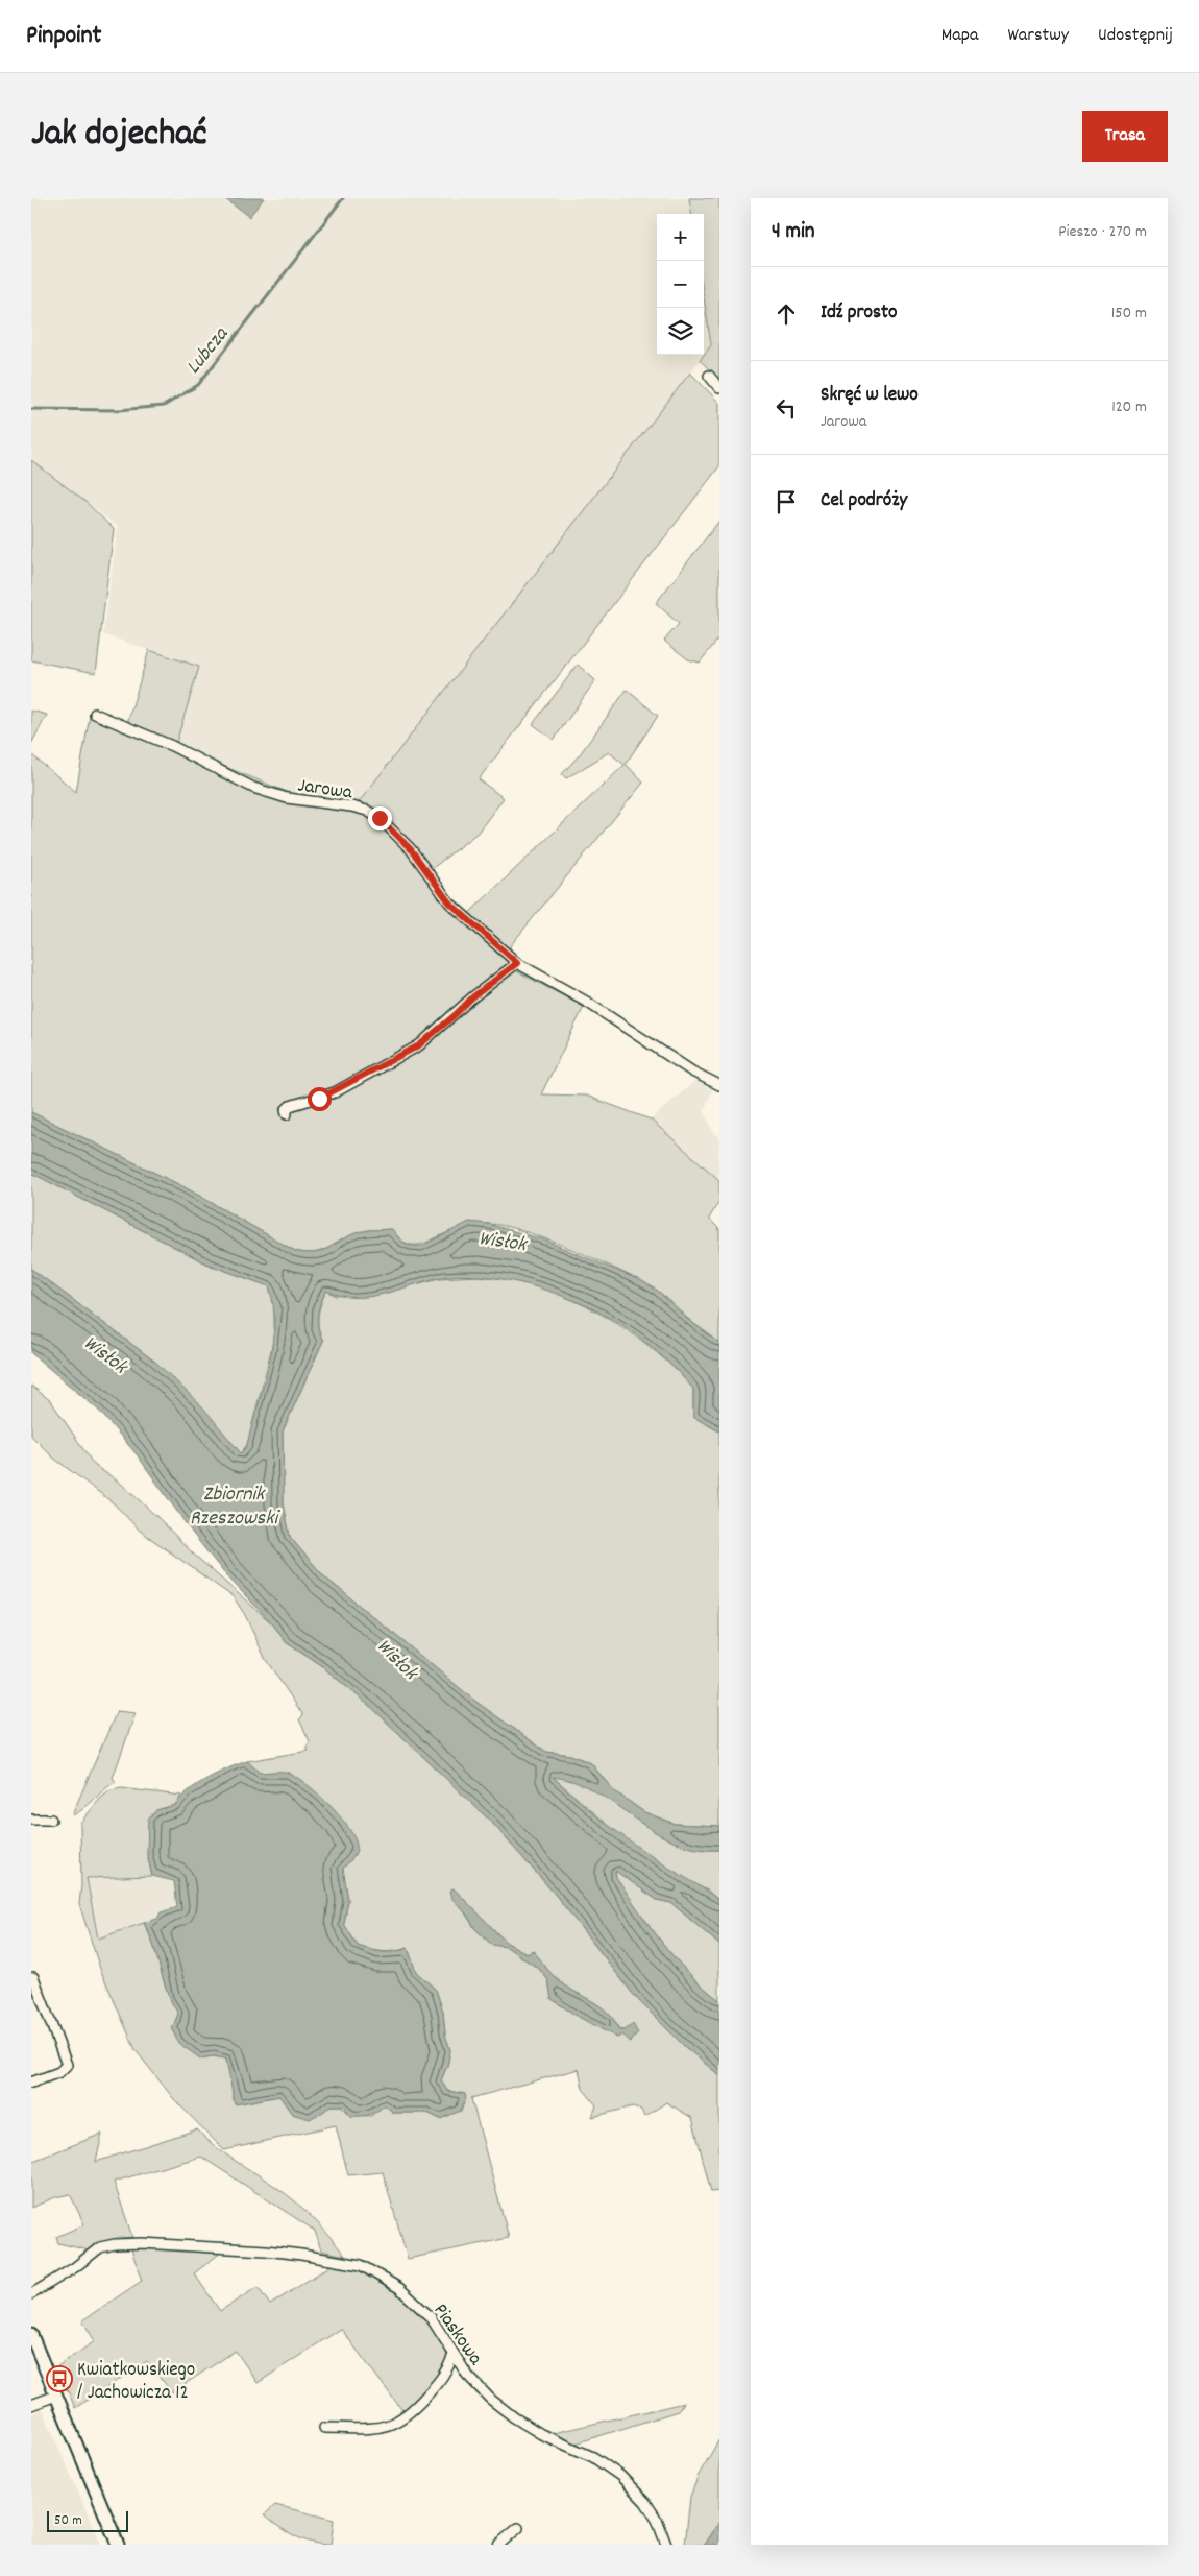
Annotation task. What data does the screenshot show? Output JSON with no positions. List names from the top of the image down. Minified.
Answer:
{"streets":{"street":["Jarowa","Piaskowa"]},"water":["Lubcza","Wisłok","Zbiornik Rzeszowski"],"places":{"bus stop":["Kwiatkowskiego / Jachowicza 12"]},"scale_bar":"50 m","page":{"header":"Pinpoint","nav":["Mapa","Warstwy","Udostępnij"],"title":"Jak dojechać","buttons":"Trasa","heading":["4 min","Pieszo · 270 m"],"map_buttons":["+","−"],"list":[["Idź prosto","150 m"],["Skręć w lewo","Jarowa","120 m"],"Cel podróży"],"scale":"50 m"}}
